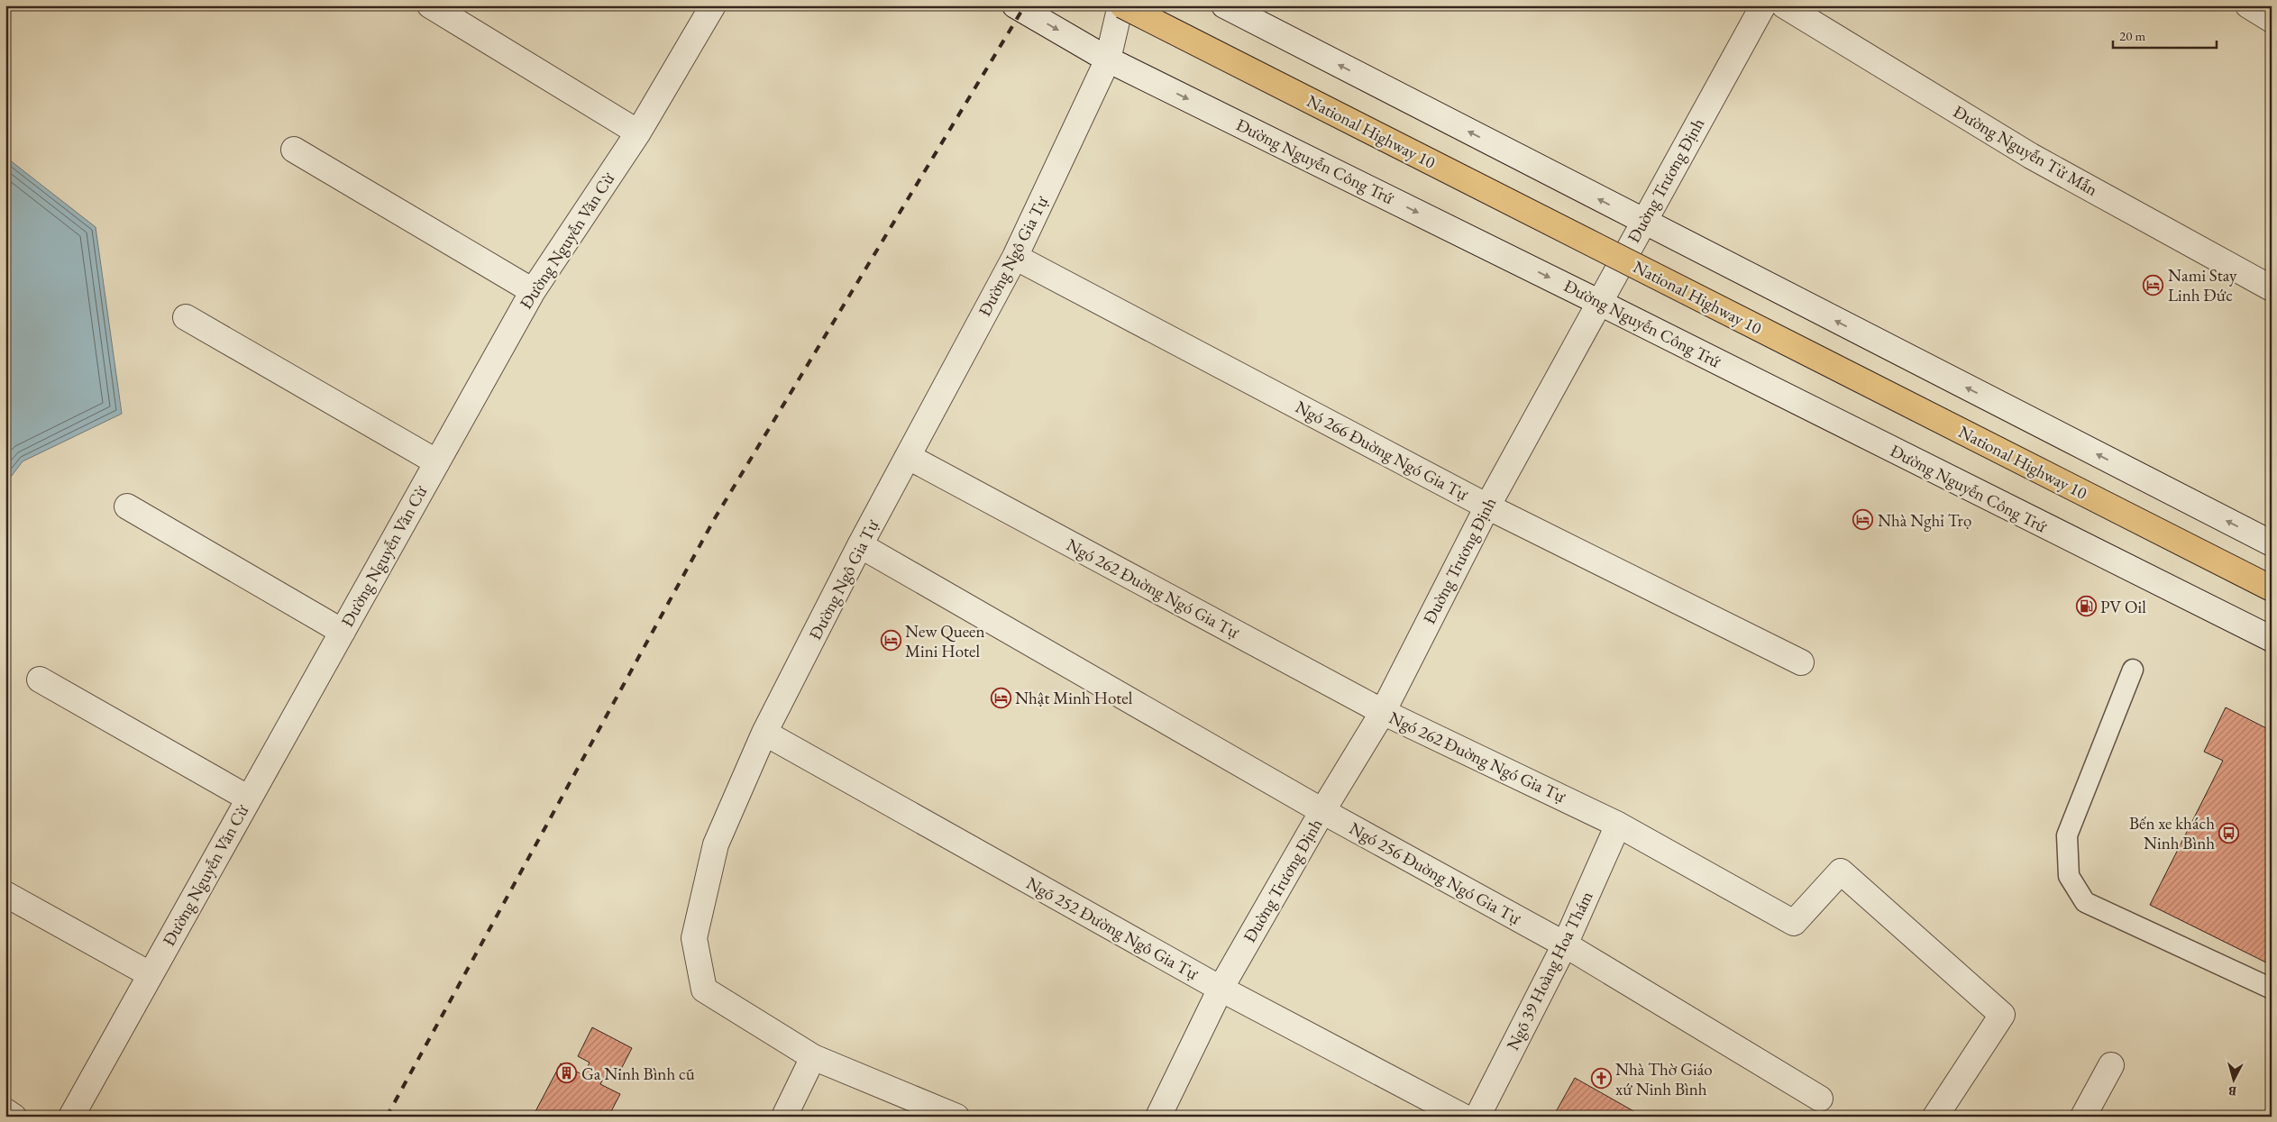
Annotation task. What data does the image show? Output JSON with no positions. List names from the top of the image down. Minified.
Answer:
{"streets":{"highway":["National Highway 10"],"street":["Đường Nguyễn Tử Mẫn","Đường Nguyễn Công Trứ","Đuờng Trương Định","Đường Nguyễn Văn Cừ","Đường Ngô Gia Tự","Ngó 266 Đuờng Ngó Gia Tự","Ngó 262 Đuờng Ngó Gia Tự","Ngó 256 Đuờng Ngó Gia Tự","Ngõ 252 Đường Ngô Gia Tự","Ngõ 39 Hoàng Hoa Thám"]},"crossings":[["National Highway 10","Đường Ngô Gia Tự"],["Đường Nguyễn Công Trứ","Đuờng Trương Định"],["Đường Nguyễn Công Trứ","Đường Ngô Gia Tự"],["Đuờng Trương Định","Ngó 266 Đuờng Ngó Gia Tự"],["Đuờng Trương Định","Ngó 262 Đuờng Ngó Gia Tự"],["Đuờng Trương Định","Ngó 256 Đuờng Ngó Gia Tự"],["Đuờng Trương Định","Ngõ 252 Đường Ngô Gia Tự"],["Đường Ngô Gia Tự","Ngó 266 Đuờng Ngó Gia Tự"],["Đường Ngô Gia Tự","Ngó 262 Đuờng Ngó Gia Tự"],["Đường Ngô Gia Tự","Ngó 256 Đuờng Ngó Gia Tự"],["Đường Ngô Gia Tự","Ngõ 252 Đường Ngô Gia Tự"],["Ngó 262 Đuờng Ngó Gia Tự","Ngõ 39 Hoàng Hoa Thám"],["Ngó 256 Đuờng Ngó Gia Tự","Ngõ 39 Hoàng Hoa Thám"]],"places":{"hotel":["Nami Stay Linh Đức","Nhà Nghỉ Trọ","New Queen Mini Hotel","Nhật Minh Hotel"],"fuel station":["PV Oil"],"bus stop":["Bến xe khách Ninh Bình"],"building":["Ga Ninh Bình cũ"],"church":["Nhà Thờ Giáo xứ Ninh Bình"]},"scale_bar":"20 m","north":"bottom"}
